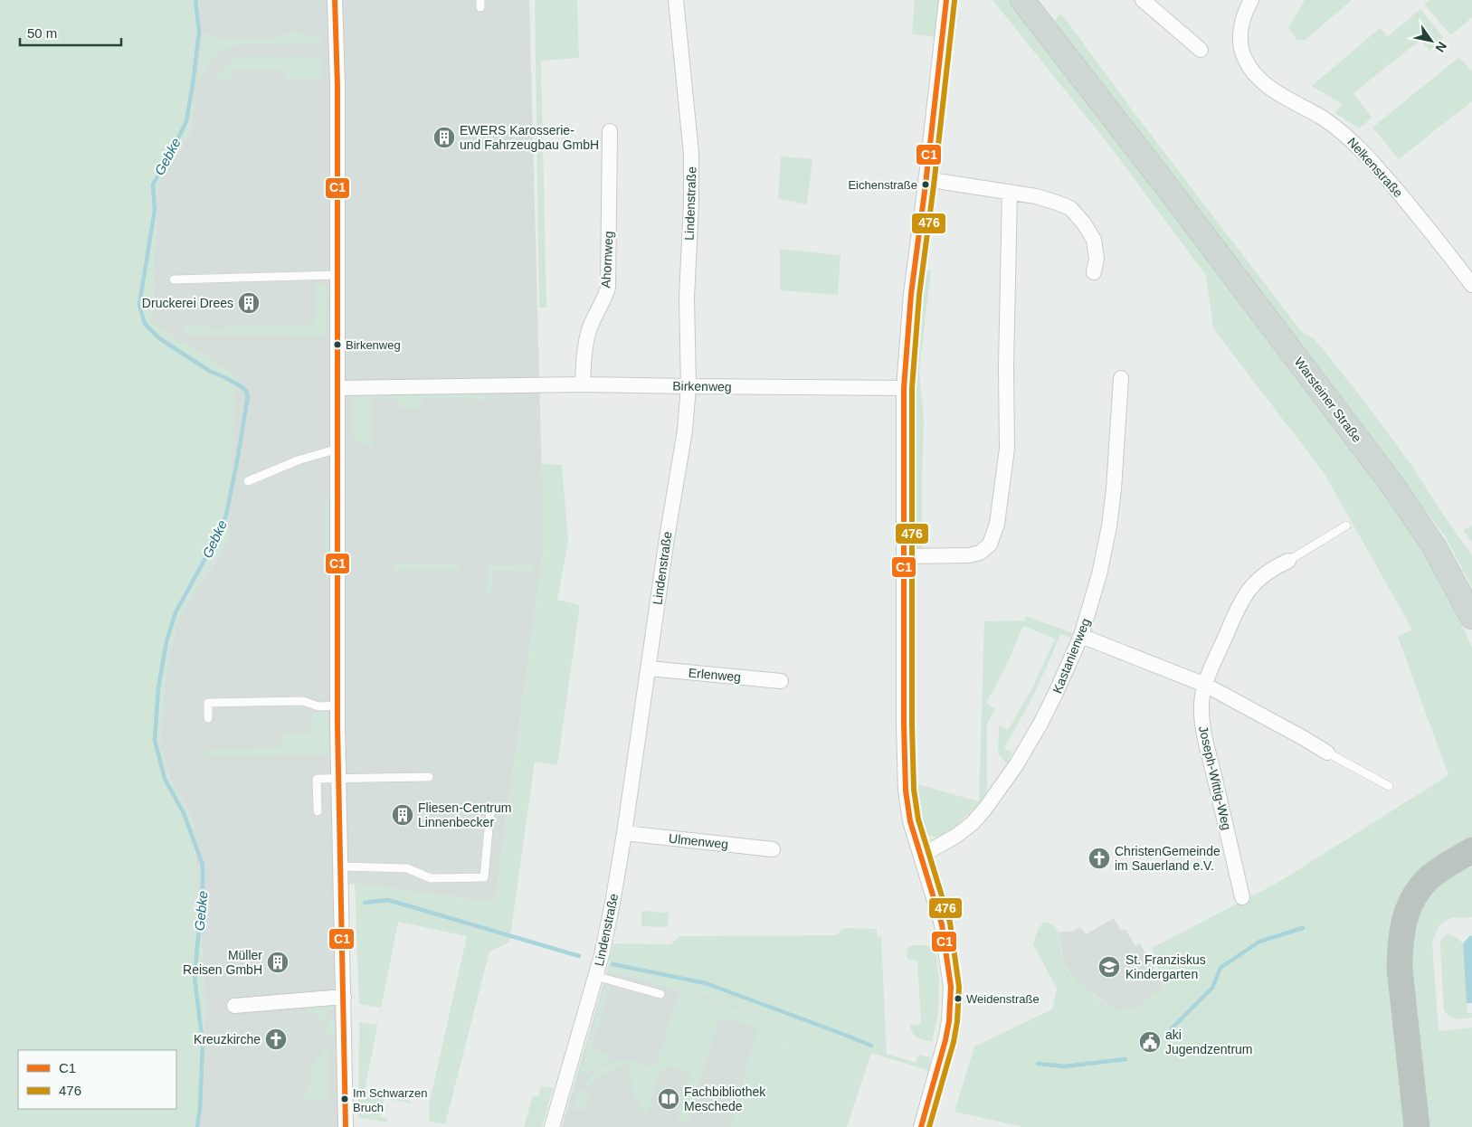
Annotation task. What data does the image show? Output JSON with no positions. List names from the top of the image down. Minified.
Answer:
{"streets":{"main road":["Warsteiner Straße"],"street":["Nelkenstraße","Lindenstraße","Ahornweg","Birkenweg","Kastanienweg","Erlenweg","Joseph-Wittig-Weg","Ulmenweg"]},"crossings":[["Lindenstraße","Birkenweg"],["Lindenstraße","Erlenweg"],["Lindenstraße","Ulmenweg"],["Ahornweg","Birkenweg"]],"water":["Gebke"],"places":{"building":["EWERS Karosserie- und Fahrzeugbau GmbH","Druckerei Drees","Fliesen-Centrum Linnenbecker","Müller Reisen GmbH"],"other":["Eichenstraße","Birkenweg","Weidenstraße","Im Schwarzen Bruch"],"church":["ChristenGemeinde im Sauerland e.V.","Kreuzkirche"],"school or university":["St. Franziskus Kindergarten"],"public building":["aki Jugendzentrum"],"library":["Fachbibliothek Meschede"]},"lines":["transit line C1","transit line 476"],"legend":["C1","476"],"scale_bar":"50 m","north":"bottom right"}
